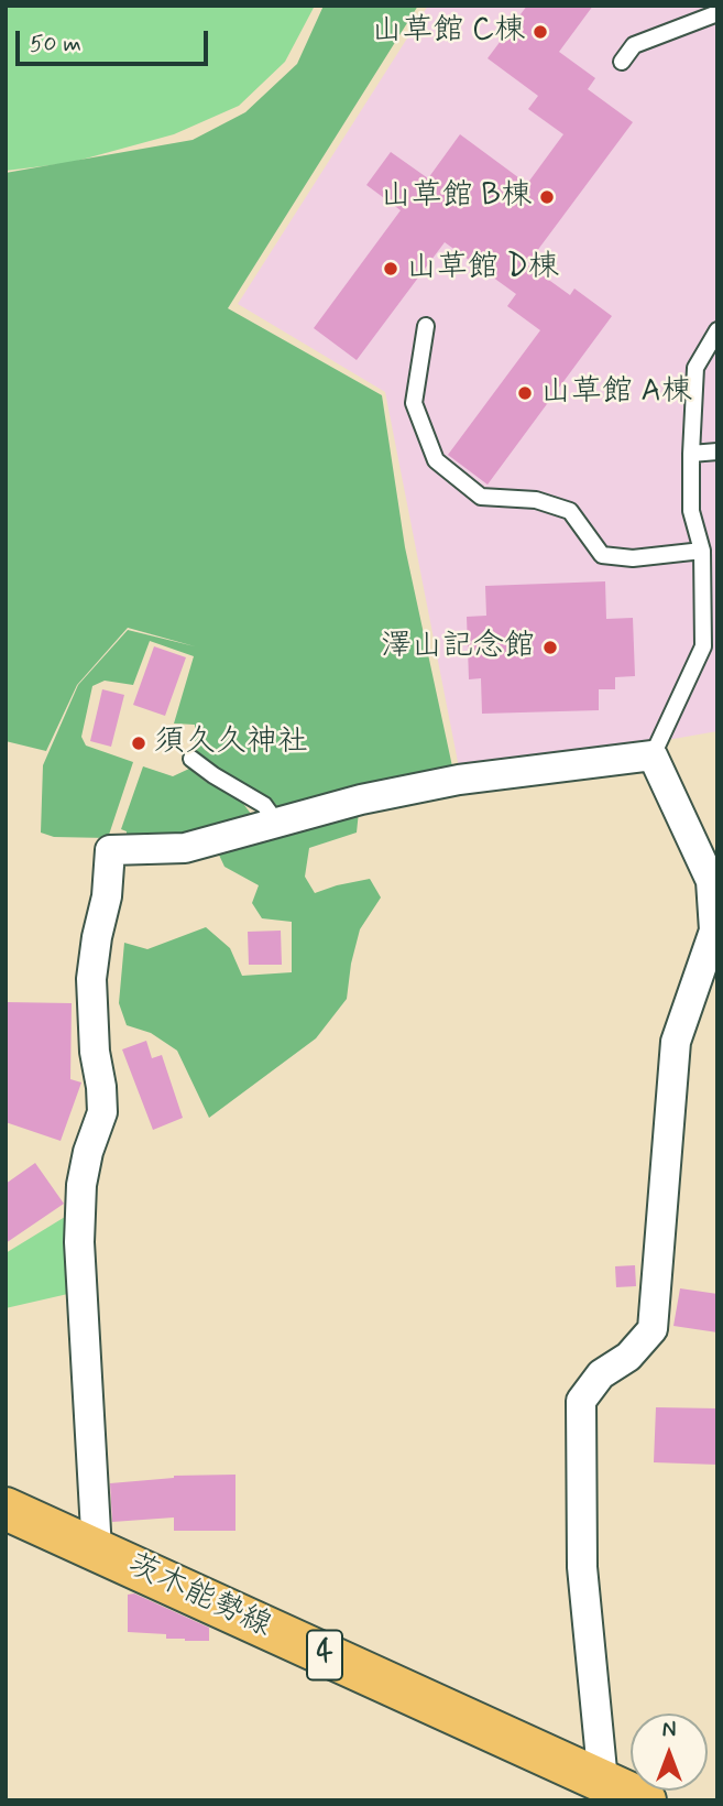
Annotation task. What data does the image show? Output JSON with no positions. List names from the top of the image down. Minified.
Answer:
{"streets":{"main road":["茨木能勢線","4"]},"places":["山草館 C棟","山草館 B棟","山草館 D棟","山草館 A棟","澤山記念館","須久久神社"],"scale_bar":"50 m","north":"top"}
